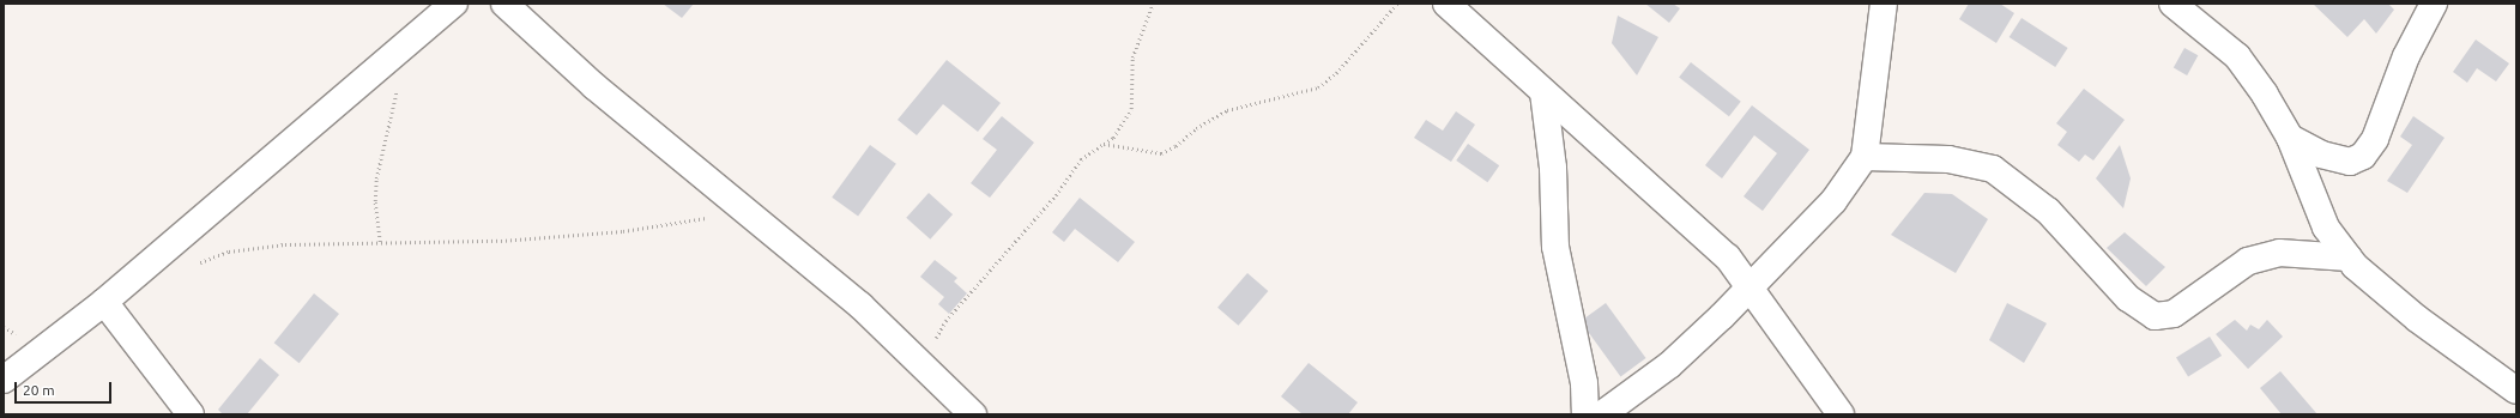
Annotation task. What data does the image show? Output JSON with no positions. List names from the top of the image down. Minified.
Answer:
{"scale_bar":"20 m"}
